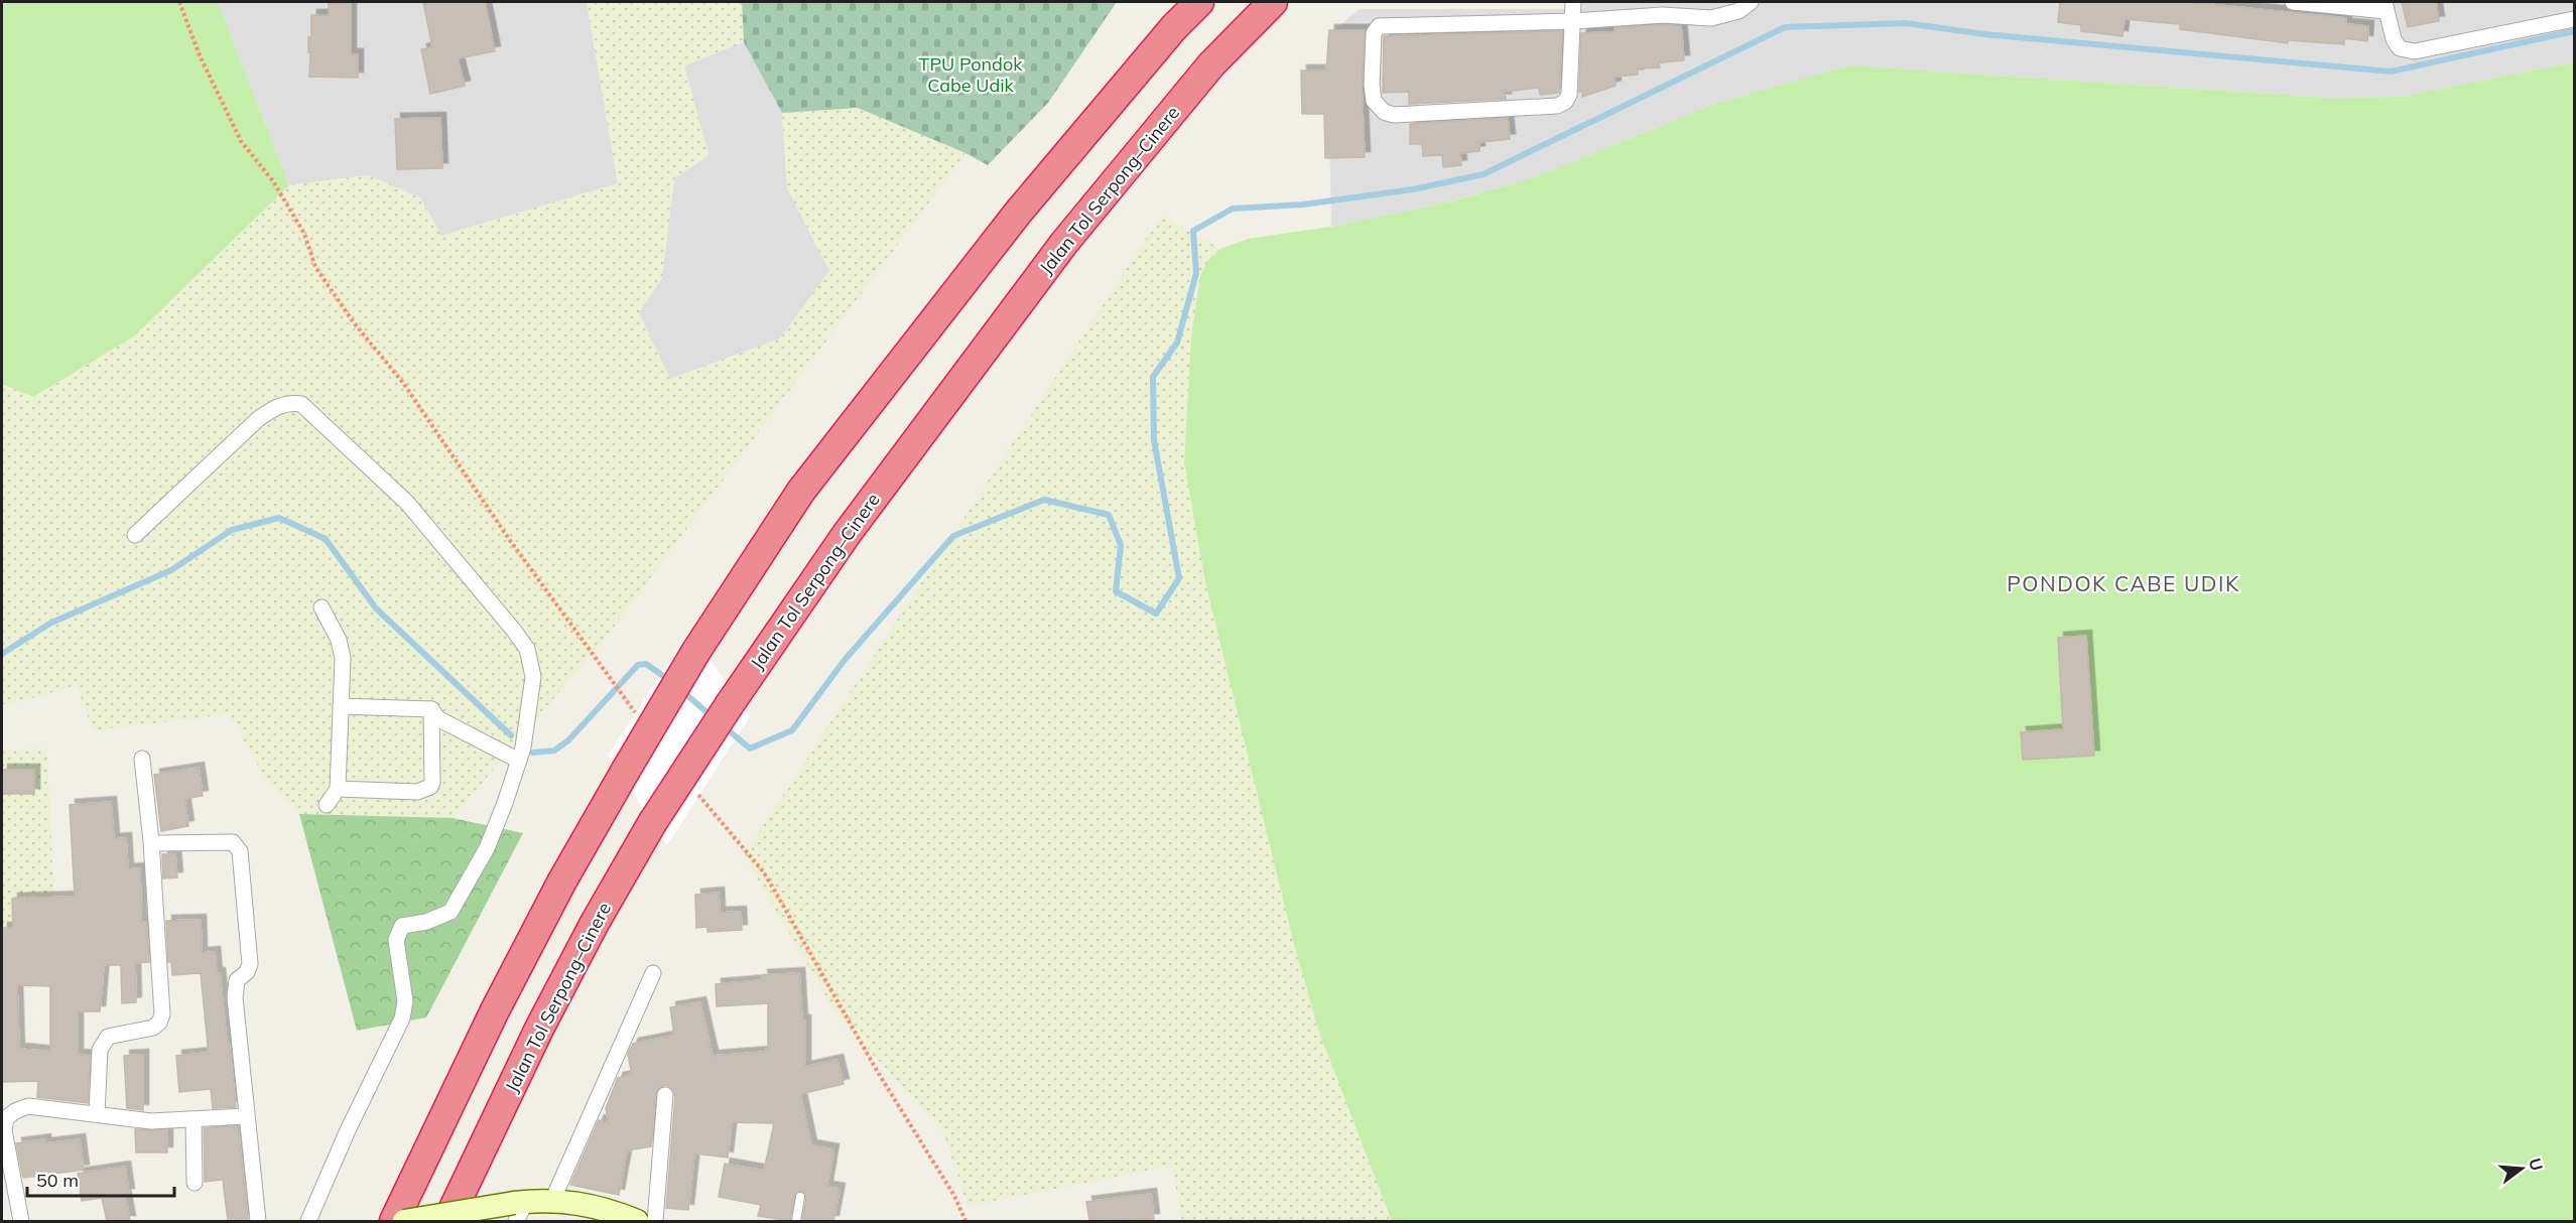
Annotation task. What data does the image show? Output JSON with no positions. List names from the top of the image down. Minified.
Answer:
{"streets":{"highway":["Jalan Tol Serpong–Cinere"]},"districts":["PONDOK CABE UDIK"],"parks":["TPU Pondok Cabe Udik"],"scale_bar":"50 m","north":"right"}
